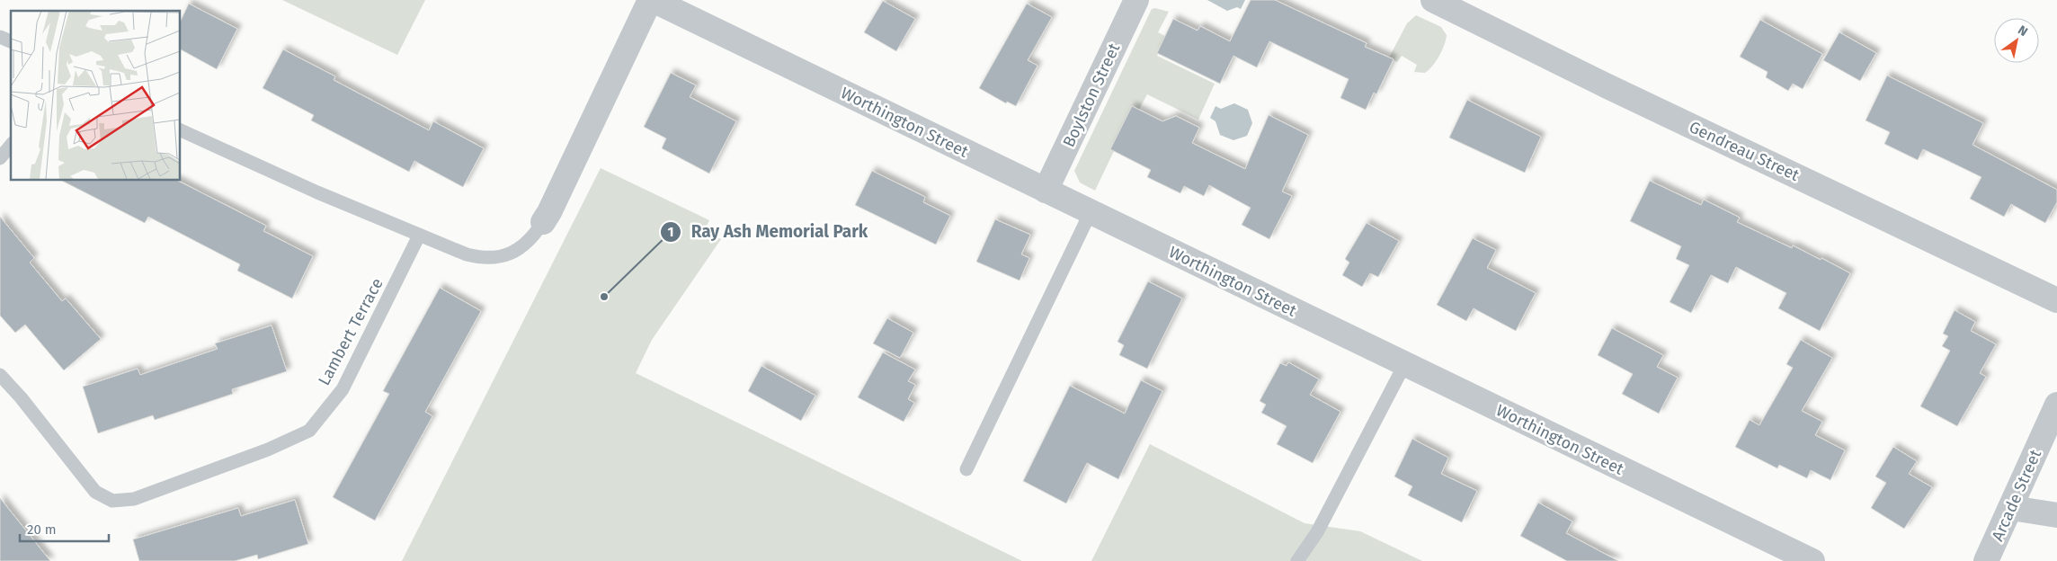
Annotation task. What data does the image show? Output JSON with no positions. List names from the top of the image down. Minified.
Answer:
{"streets":{"street":["Boylston Street","Worthington Street","Gendreau Street","Arcade Street"],"lane":["Lambert Terrace"]},"crossings":[["Boylston Street","Worthington Street"],["Worthington Street","Lambert Terrace"]],"places":["Ray Ash Memorial Park"],"scale_bar":"20 m","north":"top right"}
